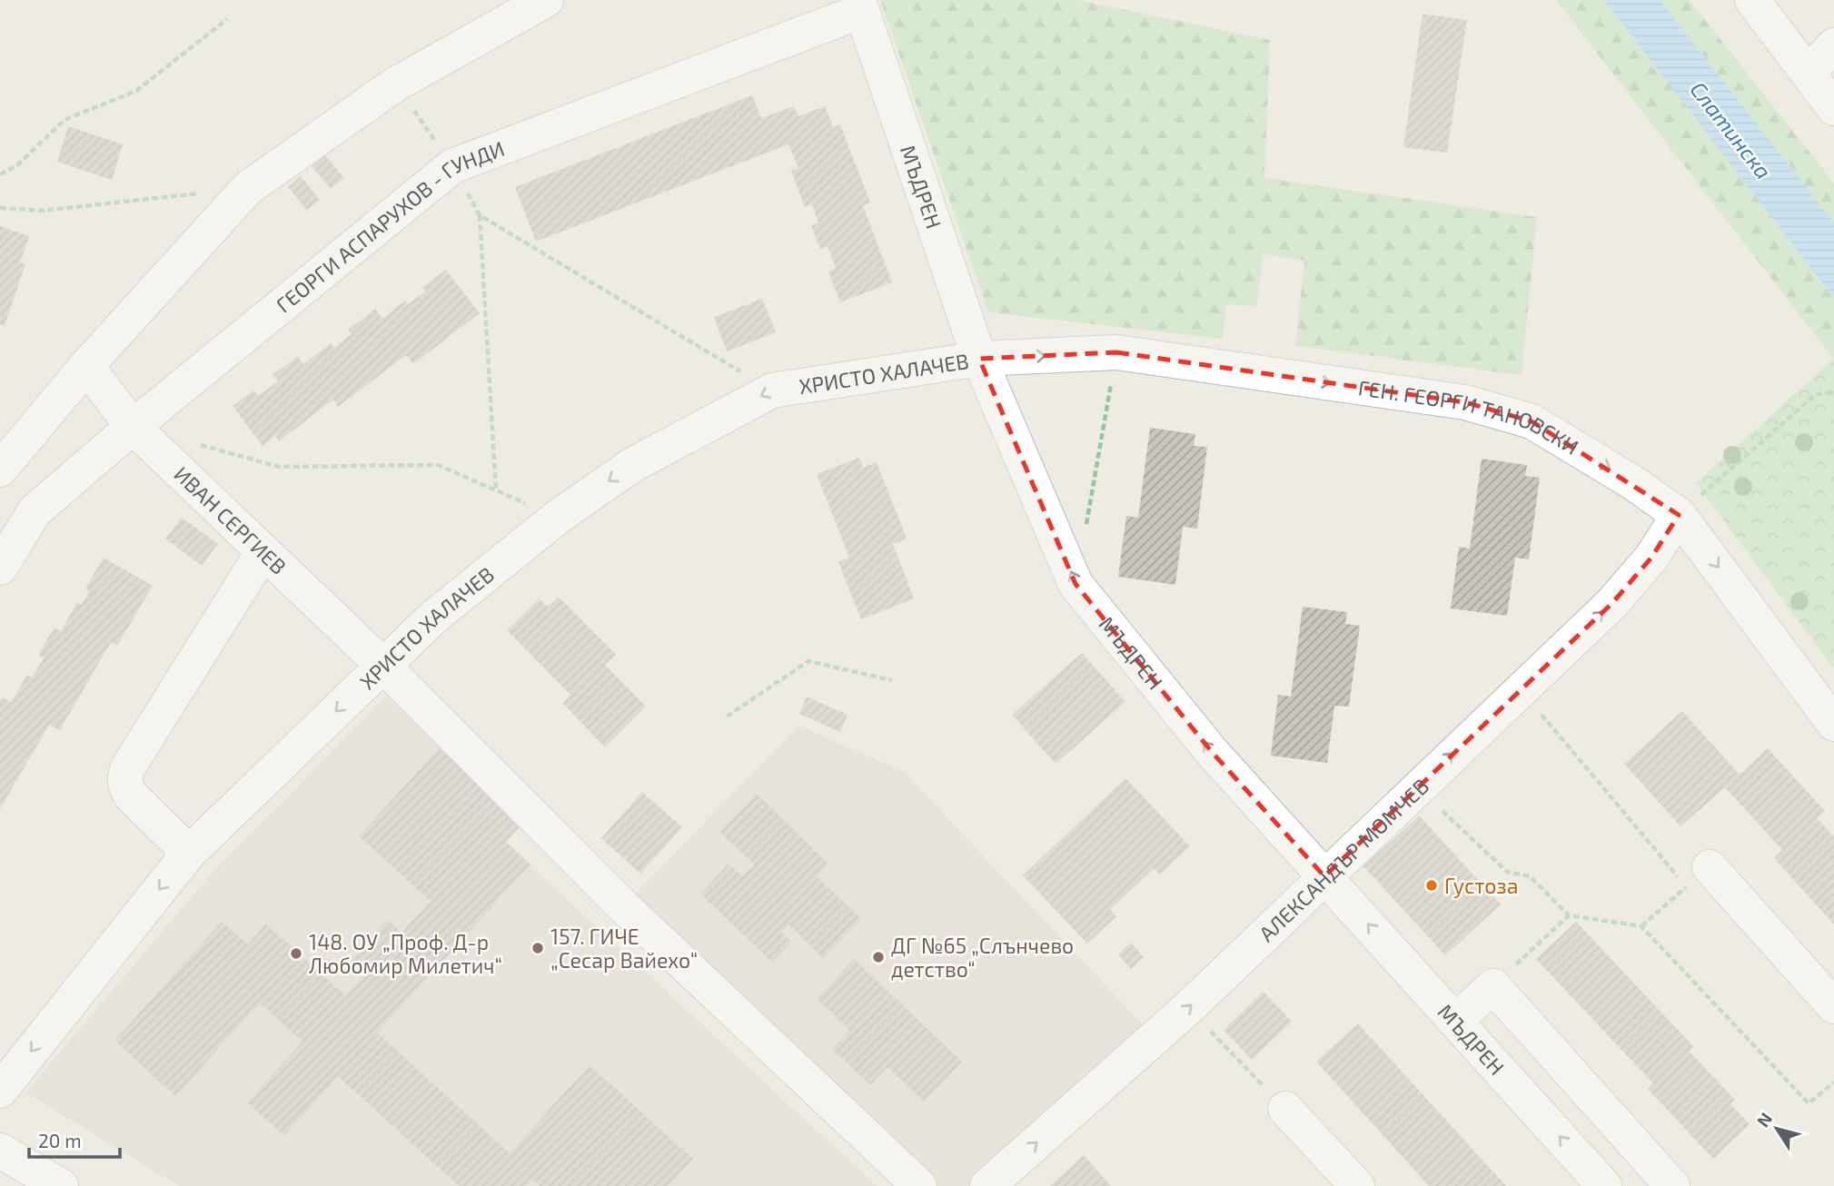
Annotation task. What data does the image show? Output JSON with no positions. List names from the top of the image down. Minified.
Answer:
{"streets":{"street":["МЪДРЕН","ГЕОРГИ АСПАРУХОВ - ГУНДИ","ХРИСТО ХАЛАЧЕВ","ГЕН. ГЕОРГИ ТАНОВСКИ","ИВАН СЕРГИЕВ","АЛЕКСАНДЪР МОМЧЕВ"]},"crossings":[["МЪДРЕН","ГЕОРГИ АСПАРУХОВ - ГУНДИ"],["МЪДРЕН","ХРИСТО ХАЛАЧЕВ"],["МЪДРЕН","ГЕН. ГЕОРГИ ТАНОВСКИ"],["МЪДРЕН","АЛЕКСАНДЪР МОМЧЕВ"],["ГЕОРГИ АСПАРУХОВ - ГУНДИ","ИВАН СЕРГИЕВ"],["ХРИСТО ХАЛАЧЕВ","ГЕН. ГЕОРГИ ТАНОВСКИ"],["ХРИСТО ХАЛАЧЕВ","ИВАН СЕРГИЕВ"],["ГЕН. ГЕОРГИ ТАНОВСКИ","АЛЕКСАНДЪР МОМЧЕВ"]],"one_way":["ХРИСТО ХАЛАЧЕВ","ГЕН. ГЕОРГИ ТАНОВСКИ","АЛЕКСАНДЪР МОМЧЕВ"],"water":["Слатинска"],"places":["Густоза","157. ГИЧЕ „Сесар Вайехо“","148. ОУ „Проф. Д-р Любомир Милетич“","ДГ №65 „Слънчево детство“"],"scale_bar":"20 m","north":"top left"}
